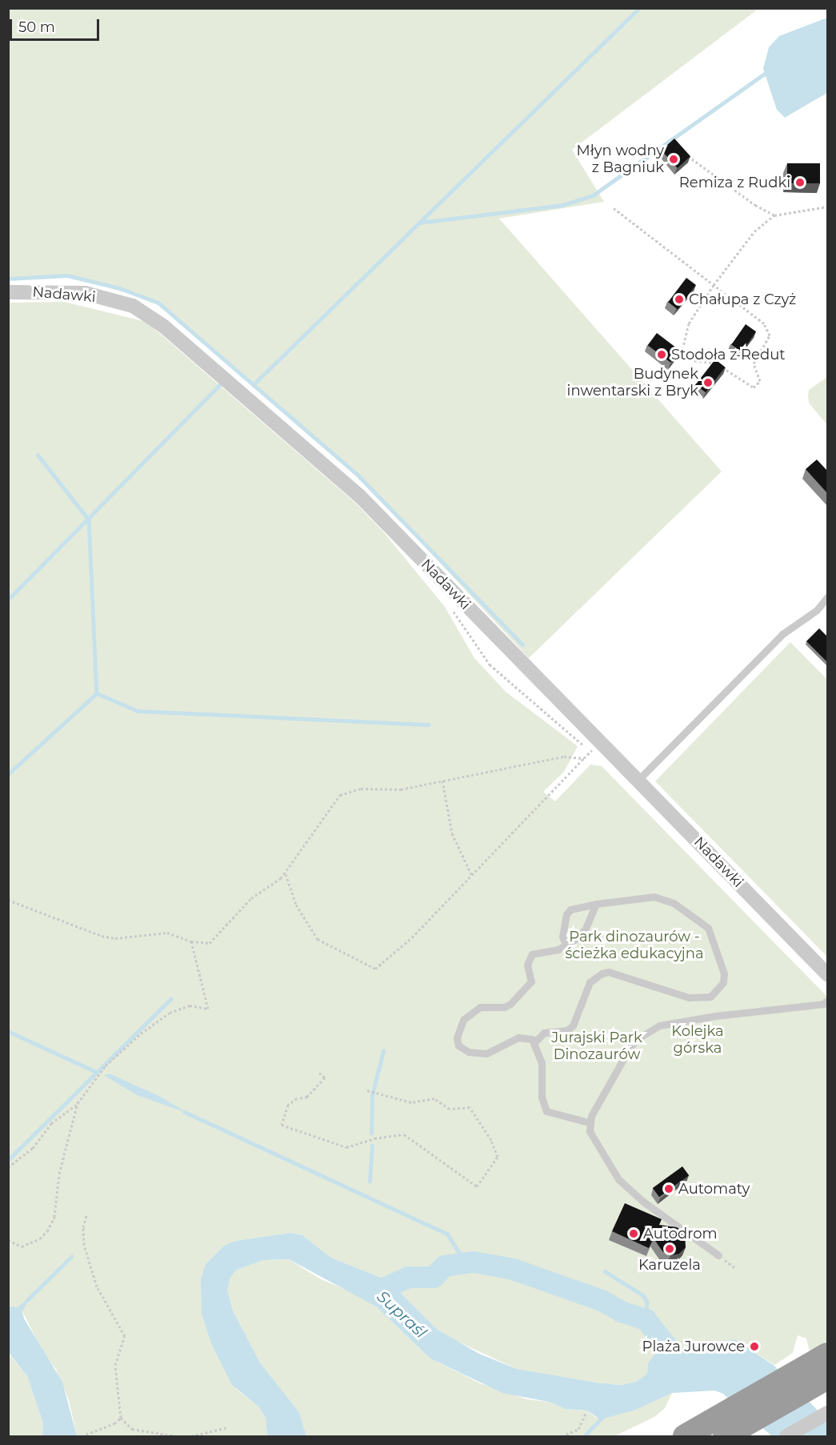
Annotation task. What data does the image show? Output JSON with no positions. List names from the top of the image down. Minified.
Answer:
{"streets":{"street":["Nadawki"]},"water":["Supraśl"],"parks":["Park dinozaurów - ścieżka edukacyjna","Kolejka górska","Jurajski Park Dinozaurów"],"places":["Młyn wodny z Bagniuk","Remiza z Rudki","Chałupa z Czyż","Stodoła z Redut","Budynek inwentarski z Bryk","Automaty","Autodrom","Karuzela","Plaża Jurowce"],"scale_bar":"50 m"}
